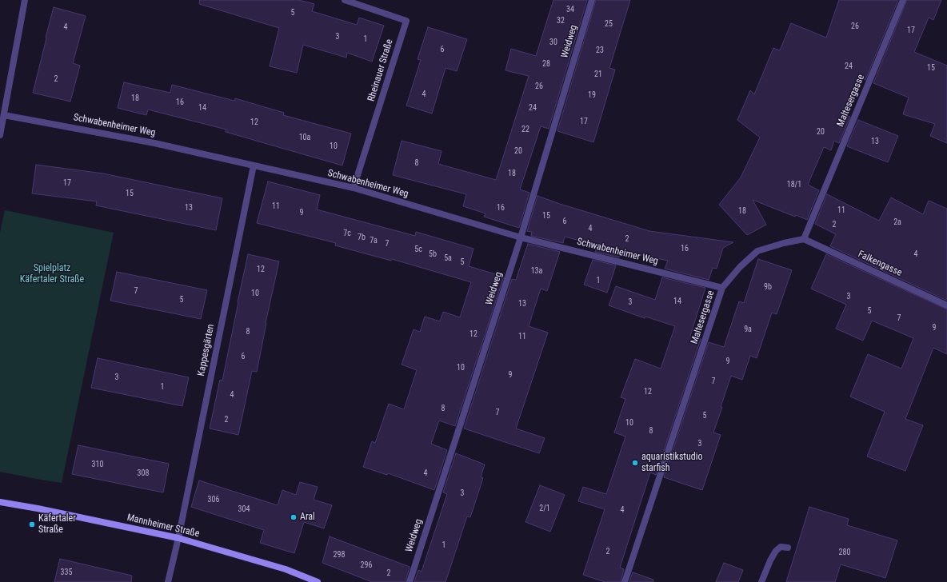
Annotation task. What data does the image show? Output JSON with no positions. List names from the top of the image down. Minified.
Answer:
{"streets":{"street":["Weidweg","Rheinauer Straße","Maltesergasse","Schwabenheimer Weg","Falkengasse","Kappesgärten","Mannheimer Straße"]},"crossings":[["Weidweg","Schwabenheimer Weg"],["Rheinauer Straße","Schwabenheimer Weg"],["Maltesergasse","Schwabenheimer Weg"],["Maltesergasse","Falkengasse"],["Schwabenheimer Weg","Kappesgärten"],["Kappesgärten","Mannheimer Straße"]],"parks":["Spielplatz Käfertaler Straße"],"places":["aquaristikstudio starfish","Aral","Käfertaler Straße"],"house_numbers":["34","5","32","25","26","4","17","3","1","30","6","23","28","24","15","21","2","26","4","19","18","16","14","24","17","12","22","20","10a","13","10","20","8","18","17","18/1","15","11","13","16","11","18","9","15","6","2a","2","4","7c","7b","2","7a","7","16","5c","5b","4","5a","5","12","13a","1","9b","7","10","3","5","14","3","13","5","7","9","9a","8","12","11","6","9","10","9","3","7","1","12","4","8","7","5","2","10","8","3","310","308","4","3","306","2/1","304","4","1","2","280","298","296","335","2"]}
